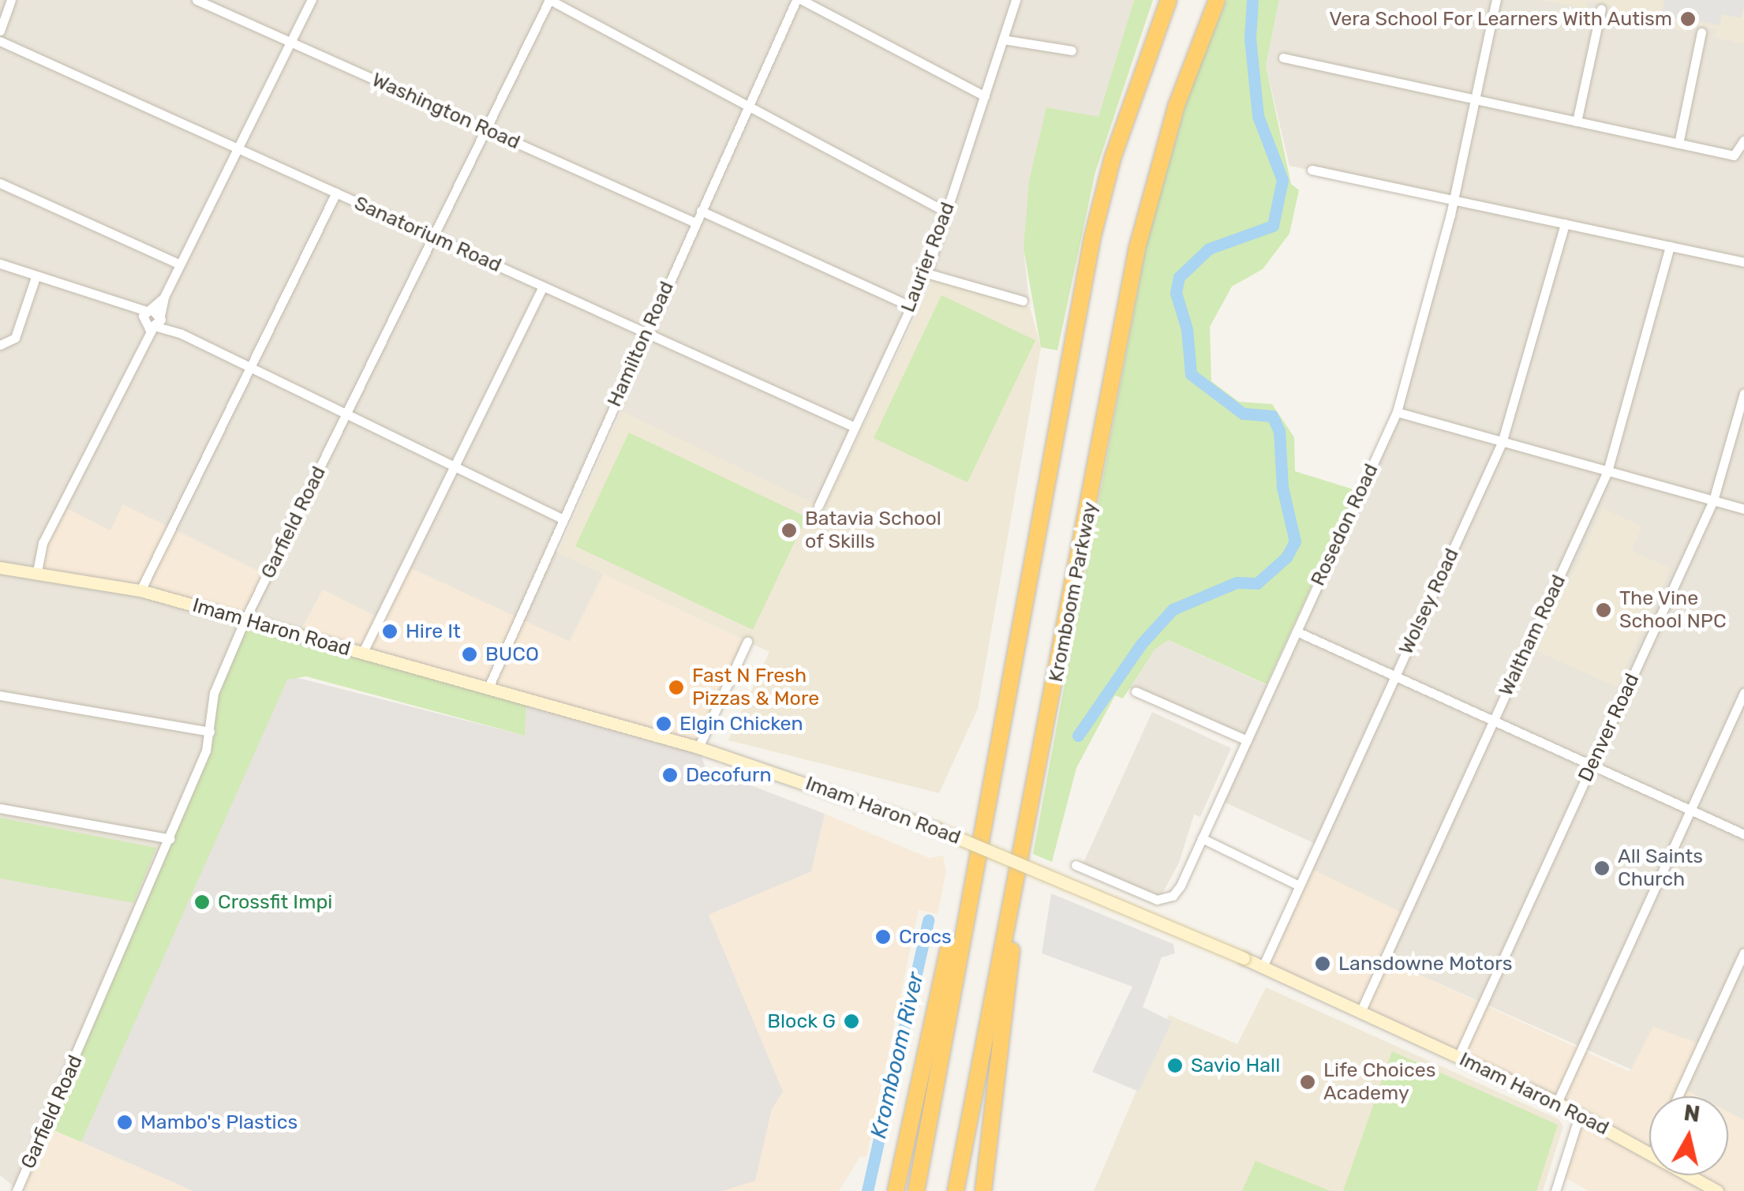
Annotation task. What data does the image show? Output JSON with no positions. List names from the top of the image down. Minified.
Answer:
{"streets":{"highway":["Kromboom Parkway"],"street":["Washington Road","Sanatorium Road","Laurier Road","Hamilton Road","Garfield Road","Rosedon Road","Wolsey Road","Imam Haron Road","Waltham Road","Denver Road"]},"crossings":[["Washington Road","Hamilton Road"],["Washington Road","Garfield Road"],["Sanatorium Road","Laurier Road"],["Sanatorium Road","Hamilton Road"],["Sanatorium Road","Garfield Road"],["Hamilton Road","Imam Haron Road"],["Garfield Road","Imam Haron Road"],["Wolsey Road","Imam Haron Road"],["Imam Haron Road","Waltham Road"],["Imam Haron Road","Denver Road"]],"water":["Kromboom River"],"places":["Vera School For Learners With Autism","Batavia School of Skills","The Vine School NPC","Hire It","BUCO","Fast N Fresh Pizzas & More","Elgin Chicken","Decofurn","All Saints Church","Crossfit Impi","Crocs","Lansdowne Motors","Block G","Savio Hall","Life Choices Academy","Mambo's Plastics"],"north":"top"}
